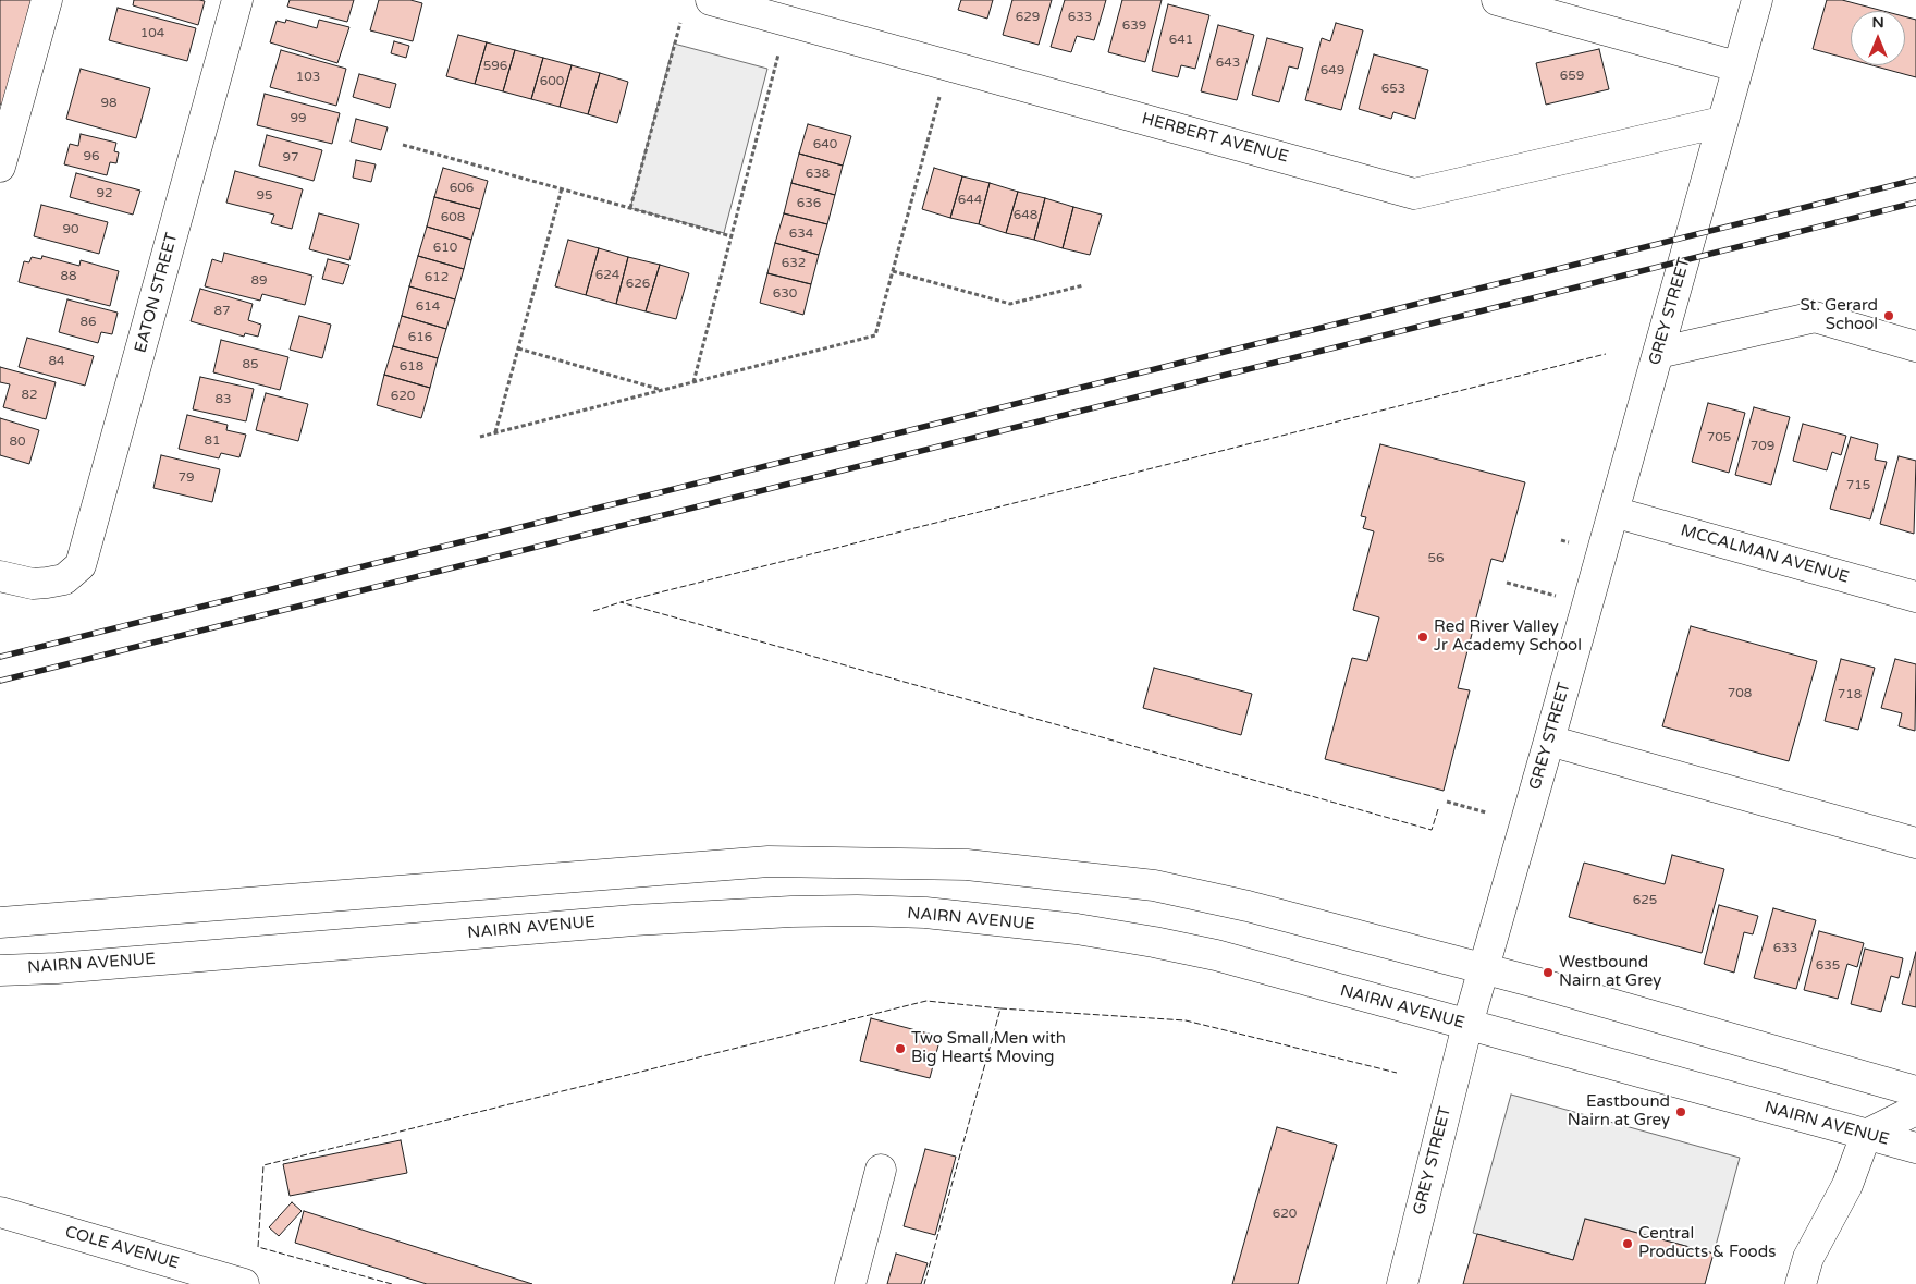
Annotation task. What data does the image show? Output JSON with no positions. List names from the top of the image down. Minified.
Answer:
{"streets":{"main road":["HERBERT AVENUE","EATON STREET","GREY STREET","MCCALMAN AVENUE","NAIRN AVENUE","COLE AVENUE"]},"crossings":[["HERBERT AVENUE","GREY STREET"],["GREY STREET","MCCALMAN AVENUE"],["GREY STREET","NAIRN AVENUE"]],"places":["St. Gerard School","Red River Valley Jr Academy School","Westbound Nairn at Grey","Two Small Men with Big Hearts Moving","Eastbound Nairn at Grey","Central Products & Foods"],"house_numbers":["629","633","639","104","641","643","596","649","659","103","600","653","98","99","640","96","97","638","606","92","95","644","636","648","608","90","634","610","632","624","88","612","89","626","630","614","87","86","616","84","85","618","82","620","83","705","81","80","709","79","715","56","708","718","625","633","635","620"],"north":"top"}
